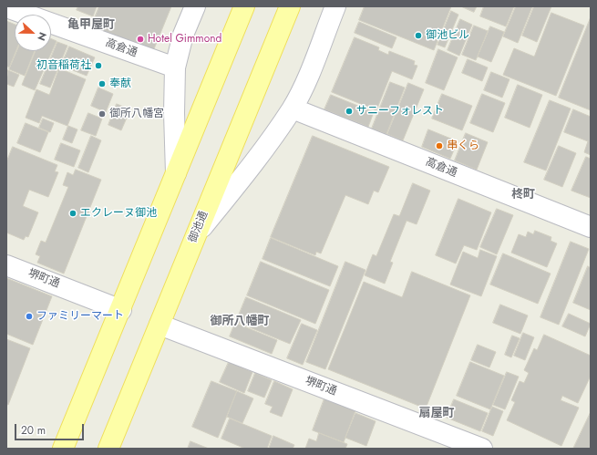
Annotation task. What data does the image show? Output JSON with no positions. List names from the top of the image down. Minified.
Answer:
{"streets":{"main road":["御池通"],"street":["高倉通","堺町通"]},"crossings":[["御池通","堺町通"]],"districts":["亀甲屋町","柊町","御所八幡町","扇屋町"],"places":["御池ビル","Hotel Gimmond","初音稲荷社","奉献","サニーフォレスト","御所八幡宮","串くら","エクレーヌ御池","ファミリーマート"],"scale_bar":"20 m","north":"right"}
